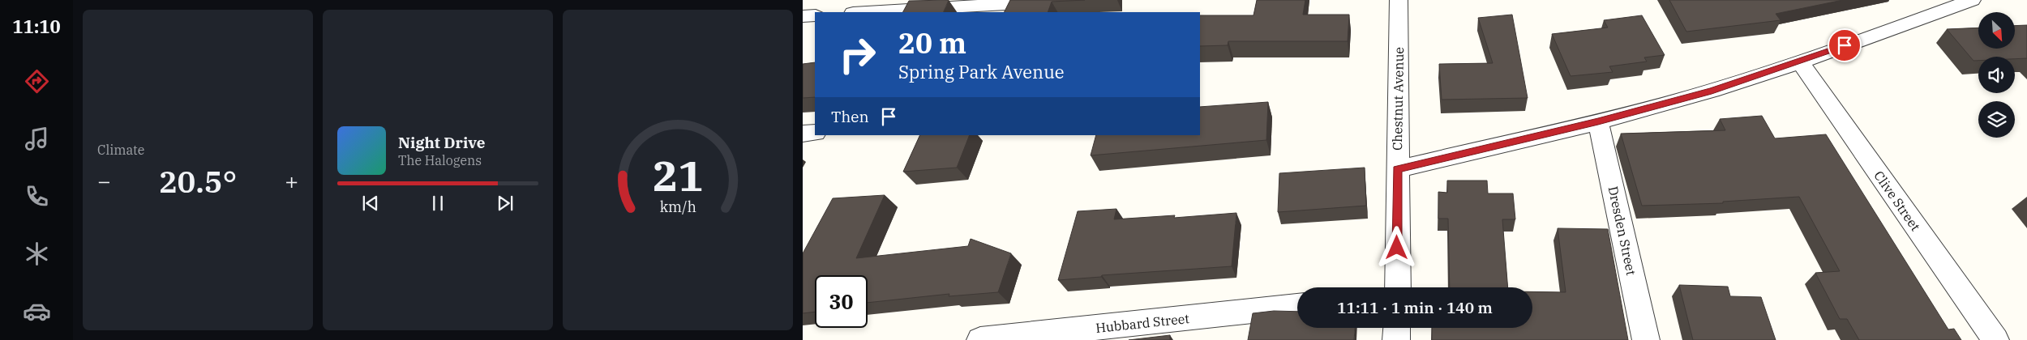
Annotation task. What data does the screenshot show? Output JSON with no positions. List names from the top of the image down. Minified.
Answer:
{"streets":{"street":["Chestnut Avenue","Clive Street","Dresden Street","Hubbard Street"]},"north":"bottom right","page":{"tabs":"11:10","tile":"Climate","turn":["20 m","Spring Park Avenue"],"then":"Then","song":["Night Drive","The Halogens"],"heat":["−","20.5°","+"],"limit":"30","trip":"11:11 · 1 min · 140 m","gauge":["21","km/h"]}}
